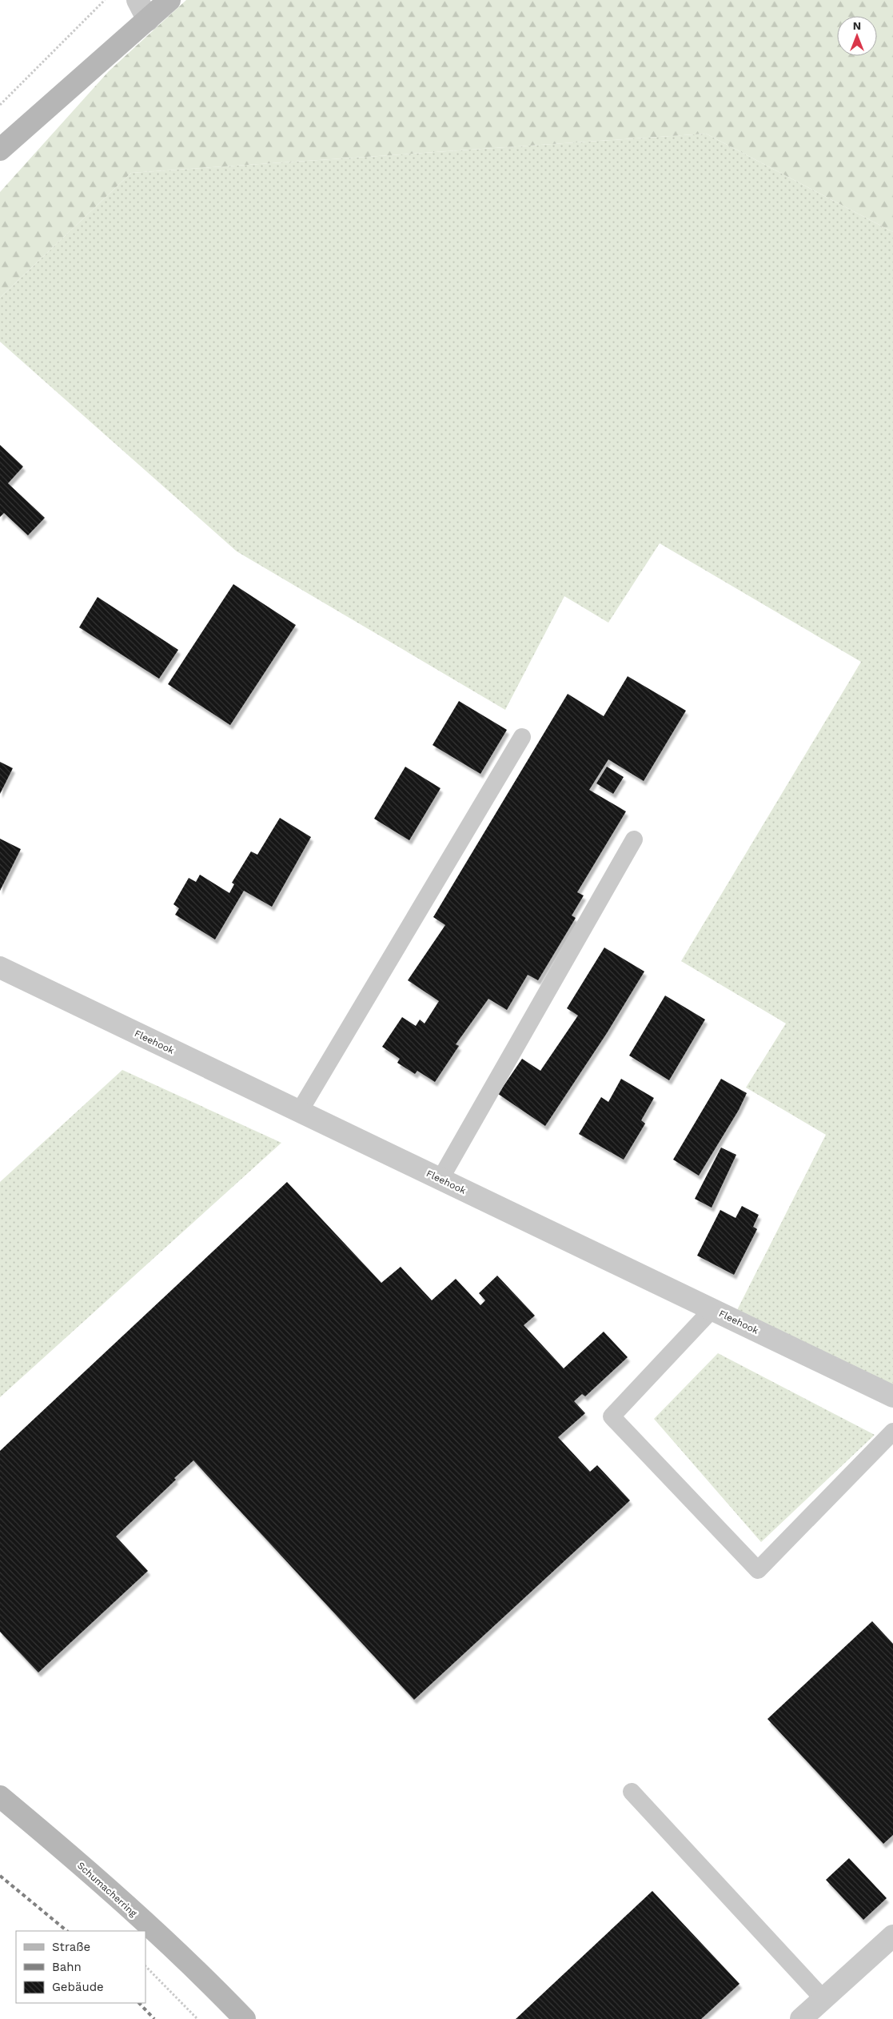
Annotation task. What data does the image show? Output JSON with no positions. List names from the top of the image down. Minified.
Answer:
{"streets":{"main road":["Schumacherring"],"street":["Fleehook"]},"legend":["Straße","Bahn","Gebäude"],"north":"top"}
